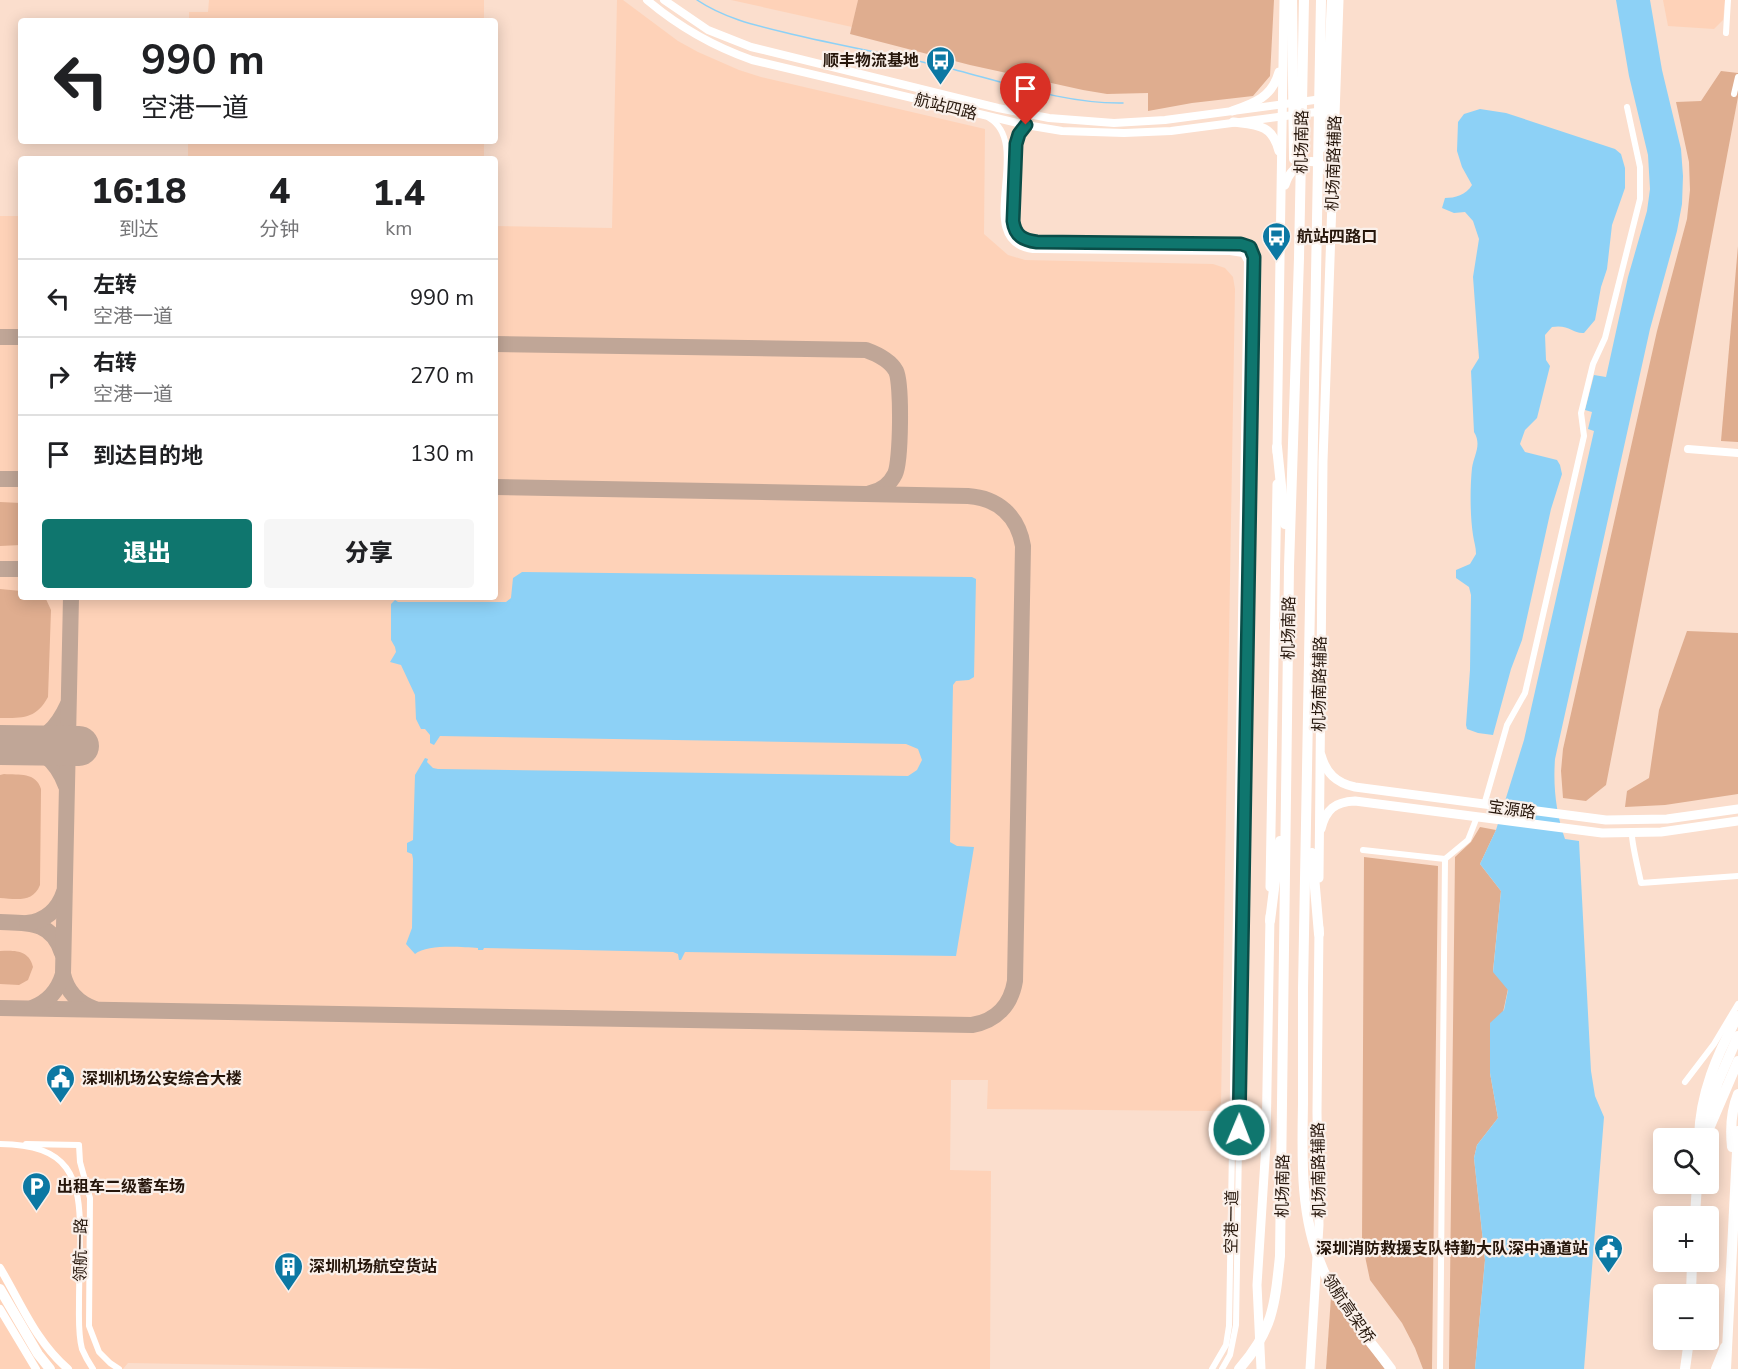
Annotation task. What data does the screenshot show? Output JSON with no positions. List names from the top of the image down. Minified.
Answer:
{"streets":{"highway":["机场南路","领航高架桥"],"main road":["机场南路辅路","宝源路"],"street":["航站四路","空港一道","领航一路"]},"crossings":[["航站四路","机场南路辅路"],["航站四路","空港一道"],["机场南路","领航高架桥"],["机场南路辅路","宝源路"]],"places":{"bus stop":["顺丰物流基地","航站四路口"],"public building":["深圳机场公安综合大楼","深圳消防救援支队特勤大队深中通道站"],"parking":["出租车二级蓄车场"],"building":["深圳机场航空货站"]},"page":{"turn":["990 m","空港一道"],"eta":["16:18","到达","4","分钟","1.4","km"],"list":[{"name":"左转","note":"空港一道","value":"990 m"},{"name":"右转","note":"空港一道","value":"270 m"},{"name":"到达目的地","value":"130 m"}],"buttons":["退出","分享"],"map_buttons":["+","−"]}}
